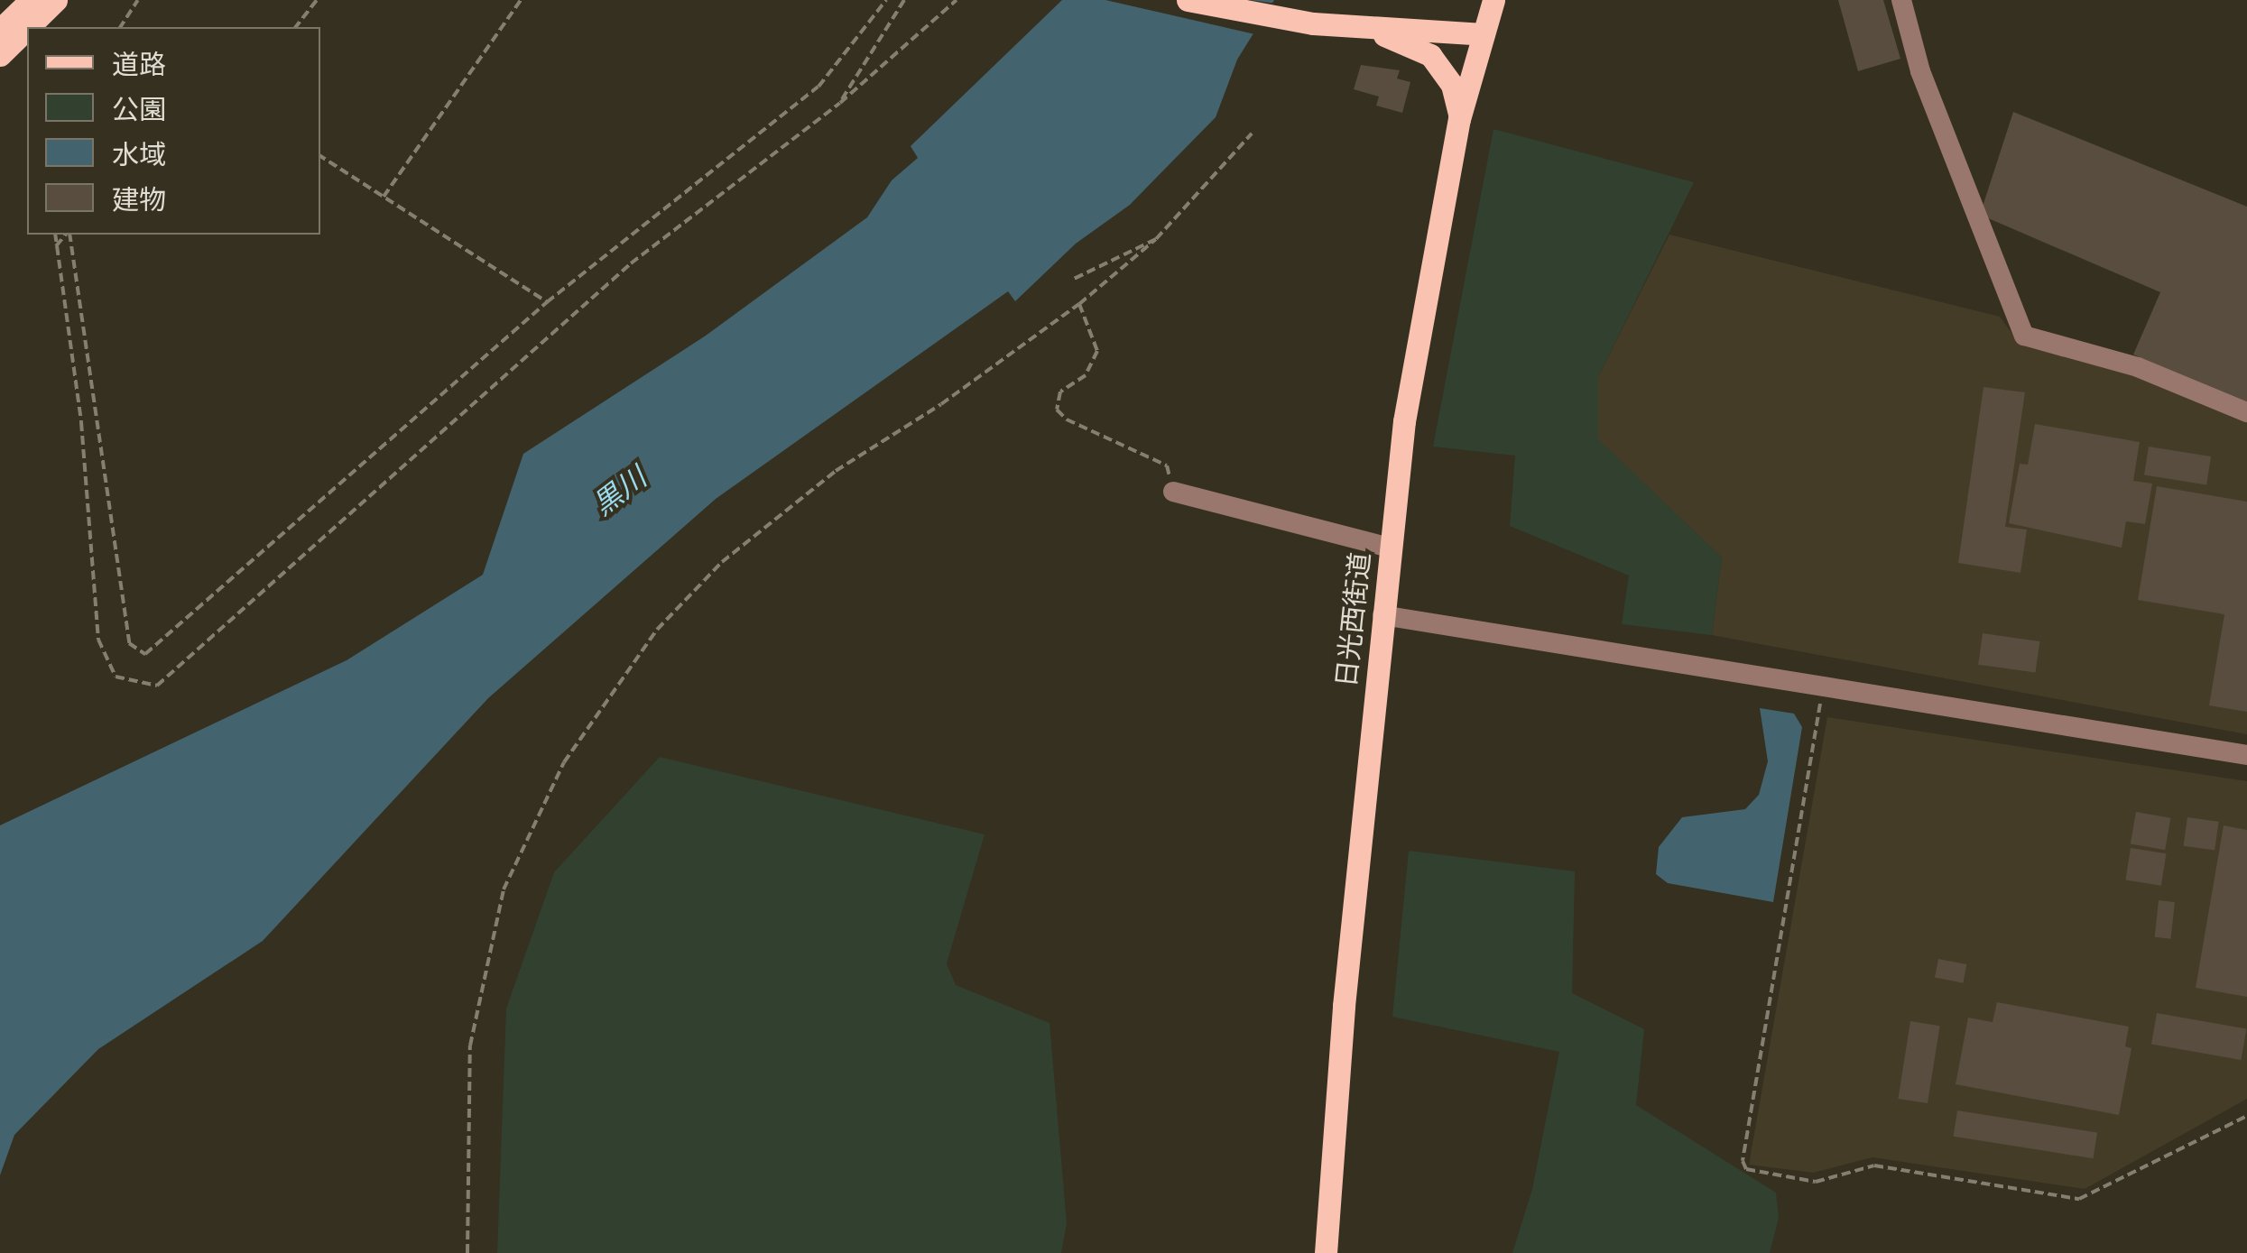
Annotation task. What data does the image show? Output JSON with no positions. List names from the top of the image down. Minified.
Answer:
{"streets":{"main road":["日光西街道"]},"water":["黒川"],"legend":["道路","公園","水域","建物"]}
